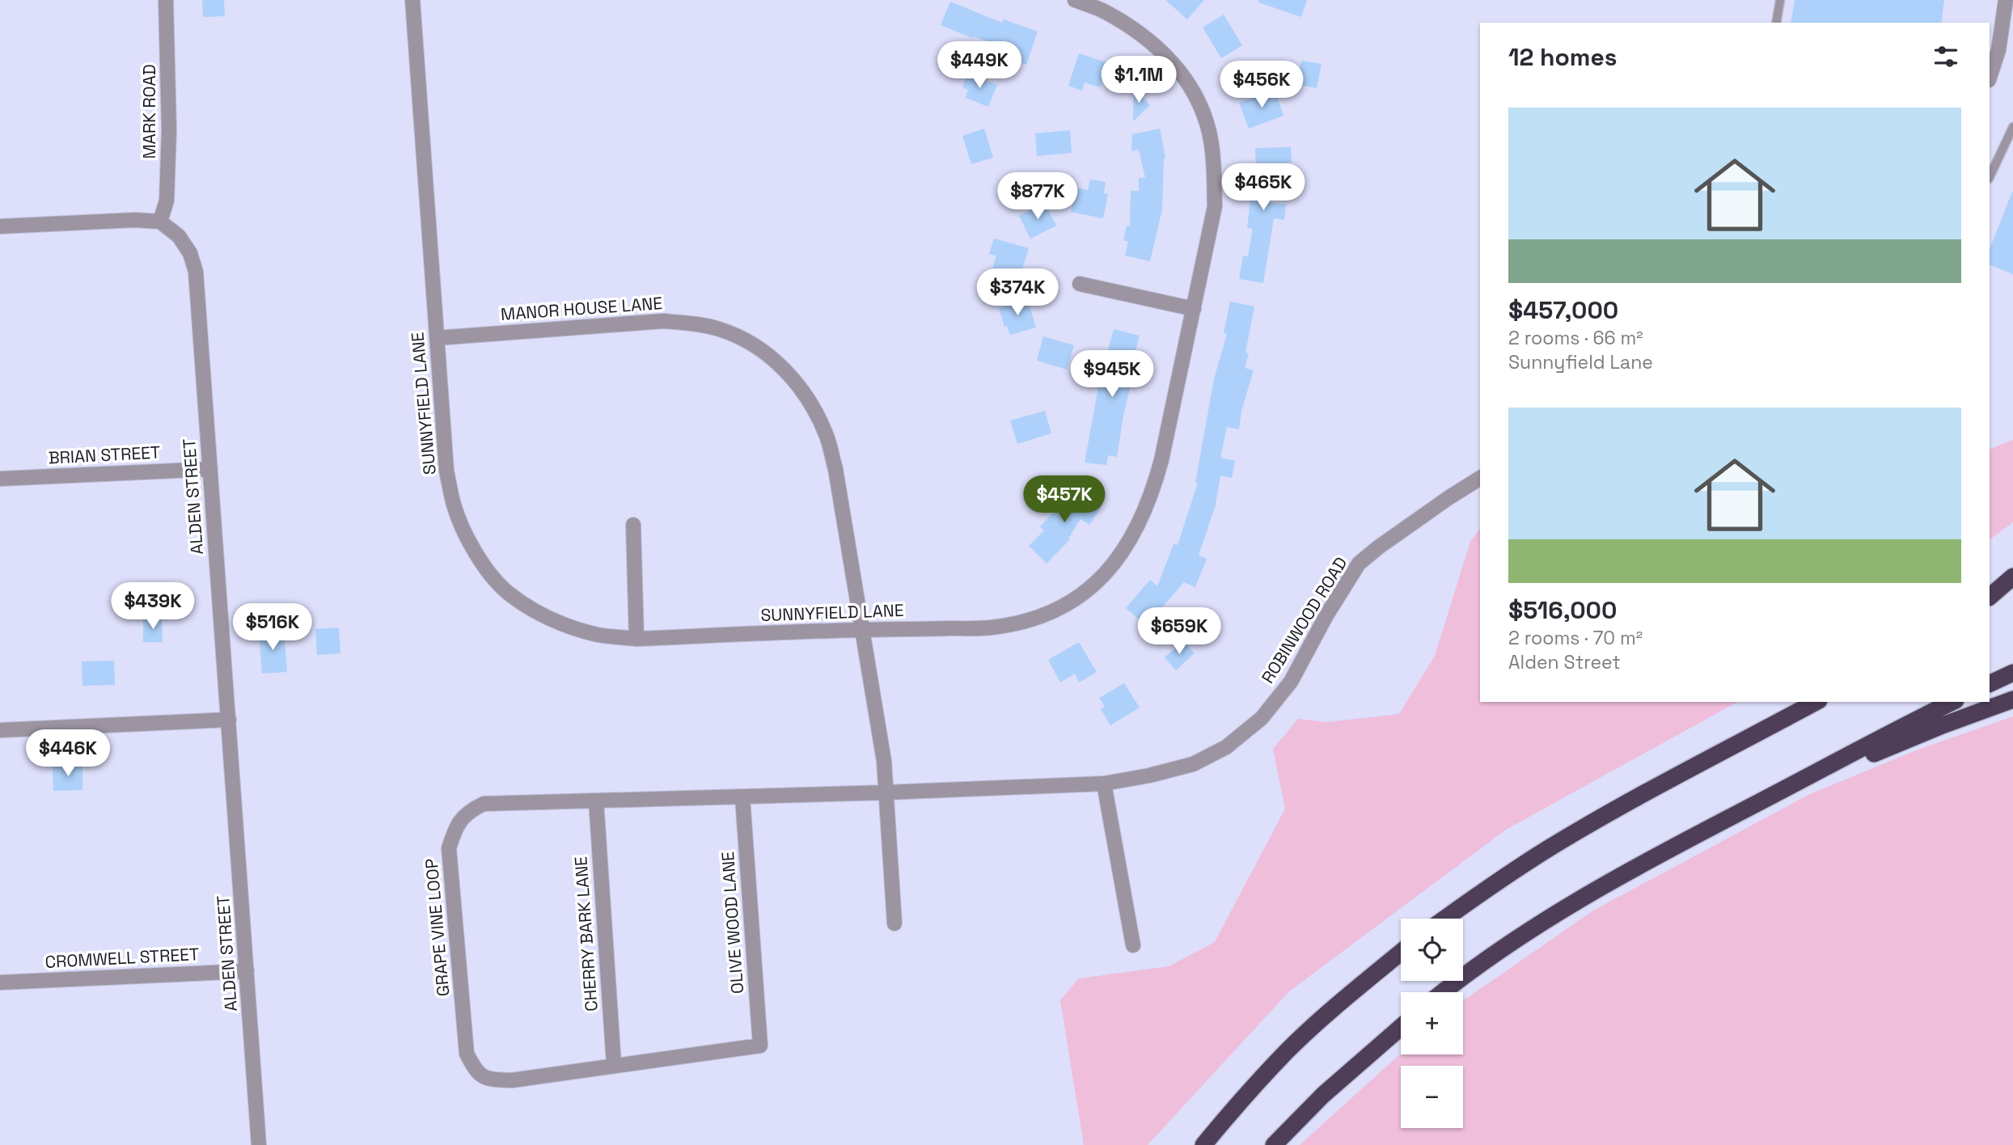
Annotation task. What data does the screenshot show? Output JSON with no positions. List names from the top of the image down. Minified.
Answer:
{"streets":{"street":["MARK ROAD","MANOR HOUSE LANE","SUNNYFIELD LANE","BRIAN STREET","ALDEN STREET","ROBINWOOD ROAD","OLIVE WOOD LANE","GRAPE VINE LOOP","CHERRY BARK LANE","CROMWELL STREET"]},"crossings":[["MARK ROAD","ALDEN STREET"],["MANOR HOUSE LANE","SUNNYFIELD LANE"],["MANOR HOUSE LANE","ROBINWOOD ROAD"],["MANOR HOUSE LANE","GRAPE VINE LOOP"],["BRIAN STREET","ALDEN STREET"],["ALDEN STREET","CROMWELL STREET"],["ROBINWOOD ROAD","GRAPE VINE LOOP"],["OLIVE WOOD LANE","GRAPE VINE LOOP"],["GRAPE VINE LOOP","CHERRY BARK LANE"]],"page":{"heading":"12 homes","price":["$449K","$1.1M","$456K","$465K","$877K","$374K","$945K","$457K","$439K","$516K","$659K","$446K"],"list":[{"name":"$457,000","note":"2 rooms · 66 m² · Sunnyfield Lane"},{"name":"$516,000","note":"2 rooms · 70 m² · Alden Street"}],"map_buttons":["+","−"]}}
